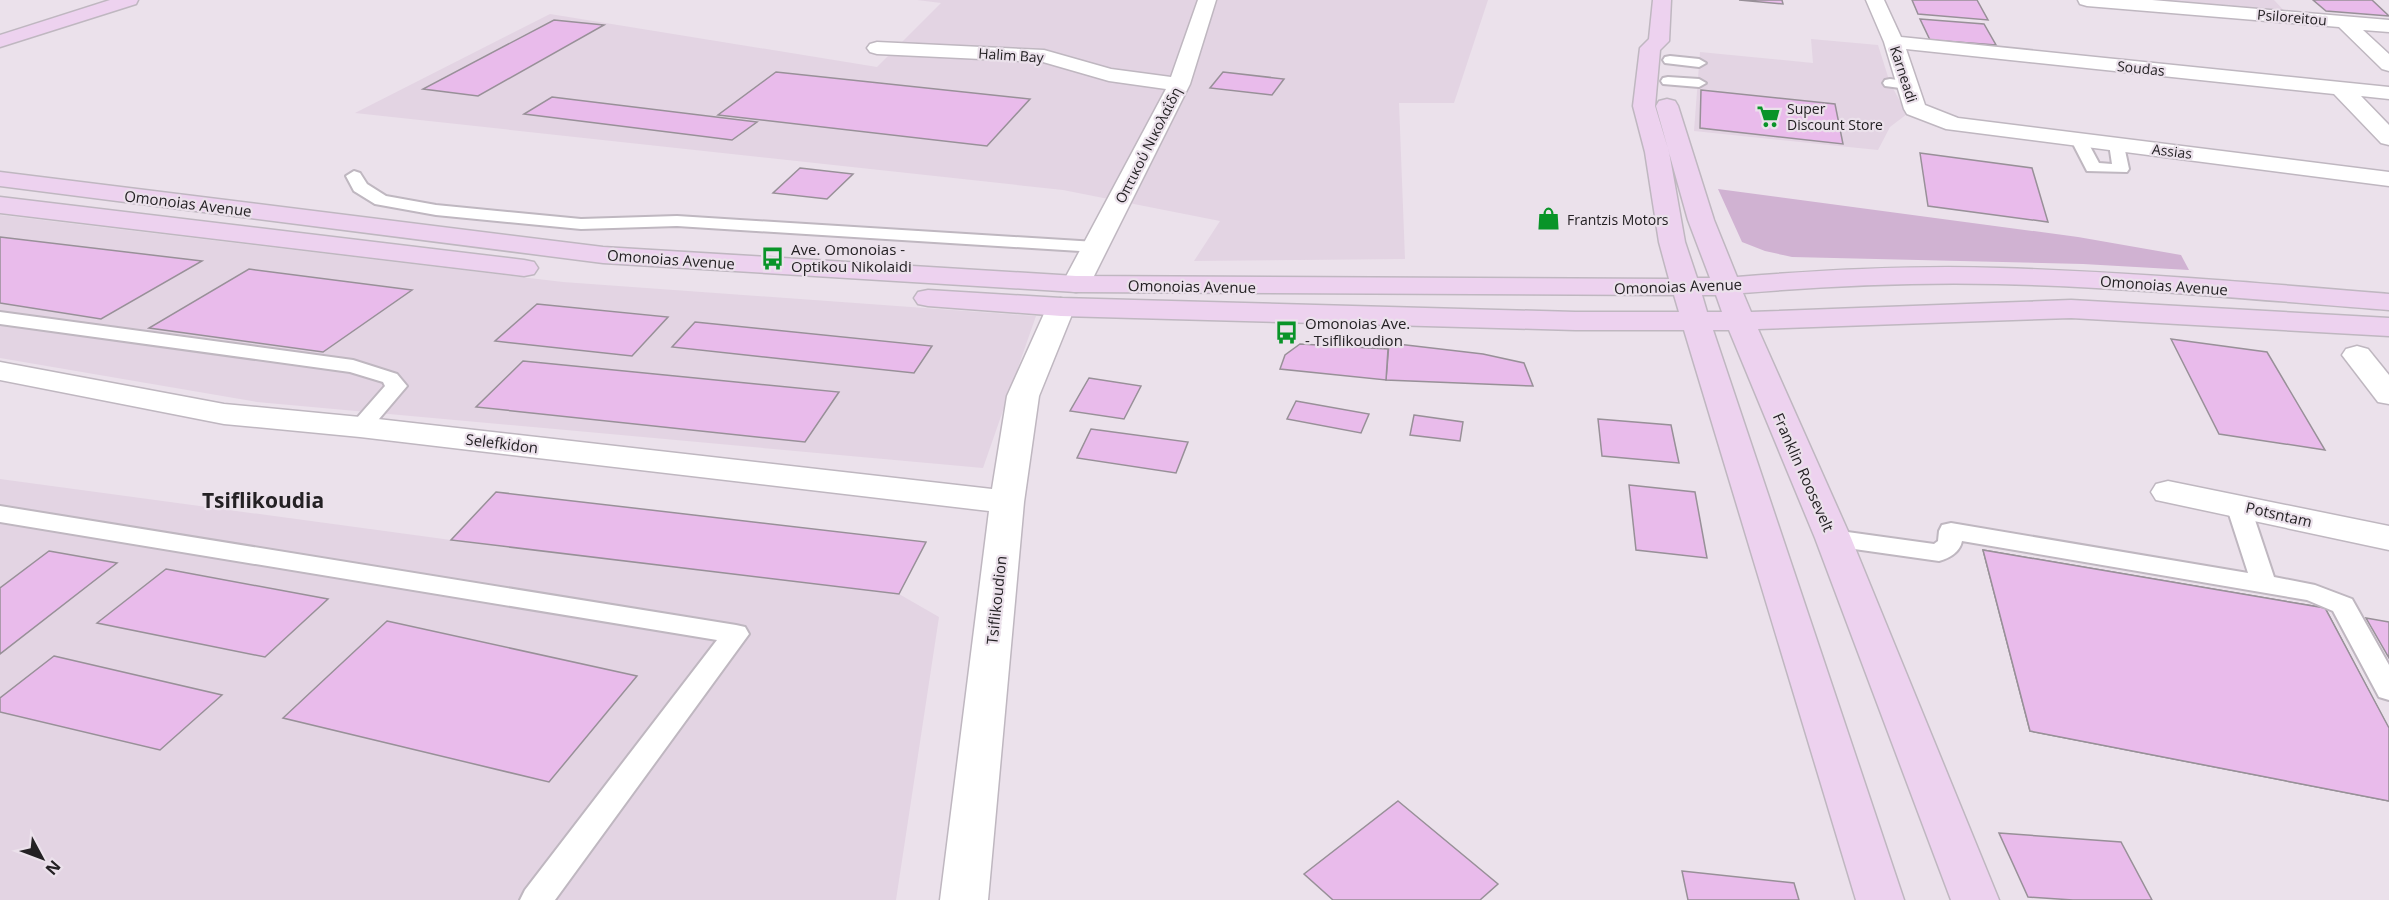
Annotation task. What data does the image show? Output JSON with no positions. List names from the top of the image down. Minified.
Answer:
{"streets":{"main road":["Omonoias Avenue","Franklin Roosevelt"],"street":["Psiloreitou","Halim Bay","Soudas","Karneadi","Οπτικού Νικολαΐδη","Assias","Selefkidon","Potsntam","Tsiflikoudion"]},"crossings":[["Halim Bay","Οπτικού Νικολαΐδη"],["Soudas","Karneadi"],["Karneadi","Assias"],["Οπτικού Νικολαΐδη","Omonoias Avenue"],["Οπτικού Νικολαΐδη","Tsiflikoudion"],["Omonoias Avenue","Franklin Roosevelt"],["Omonoias Avenue","Tsiflikoudion"],["Selefkidon","Tsiflikoudion"]],"districts":["Tsiflikoudia"],"places":{"supermarket":["Super Discount Store"],"shop":["Frantzis Motors"],"bus stop":["Ave. Omonoias - Optikou Nikolaidi","Omonoias Ave. - Tsiflikoudion"]},"north":"bottom right"}
